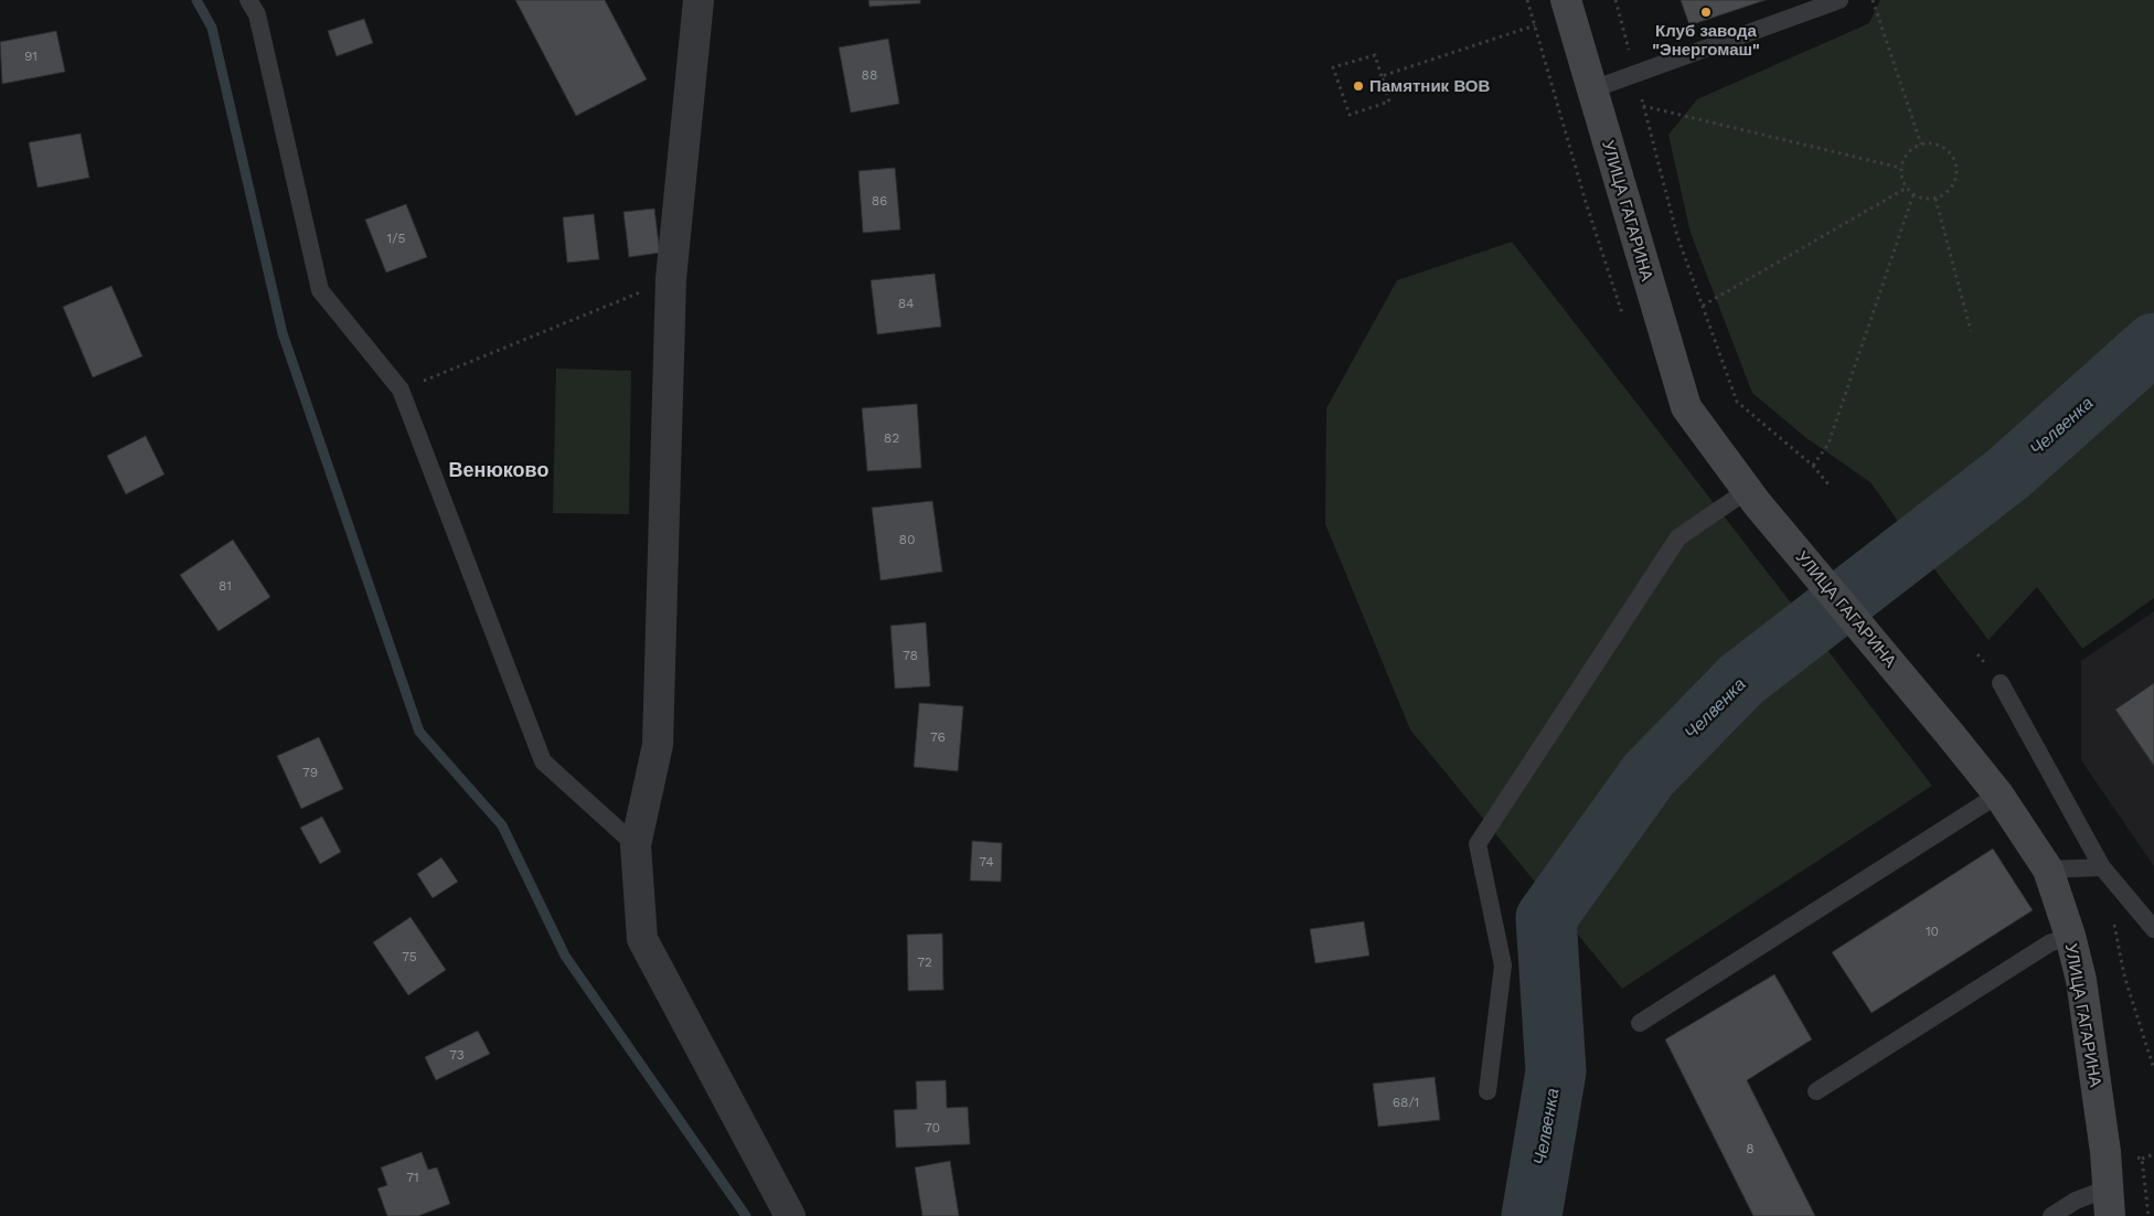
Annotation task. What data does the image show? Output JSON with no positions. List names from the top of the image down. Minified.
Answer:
{"streets":{"main road":["УЛИЦА ГАГАРИНА"]},"districts":["Венюково"],"water":["Челвенка"],"places":["Клуб завода \"Энергомаш\"","Памятник ВОВ"],"house_numbers":["91","88","86","1/5","84","82","80","81","78","76","79","74","10","75","72","73","68/1","70","8","71"]}
